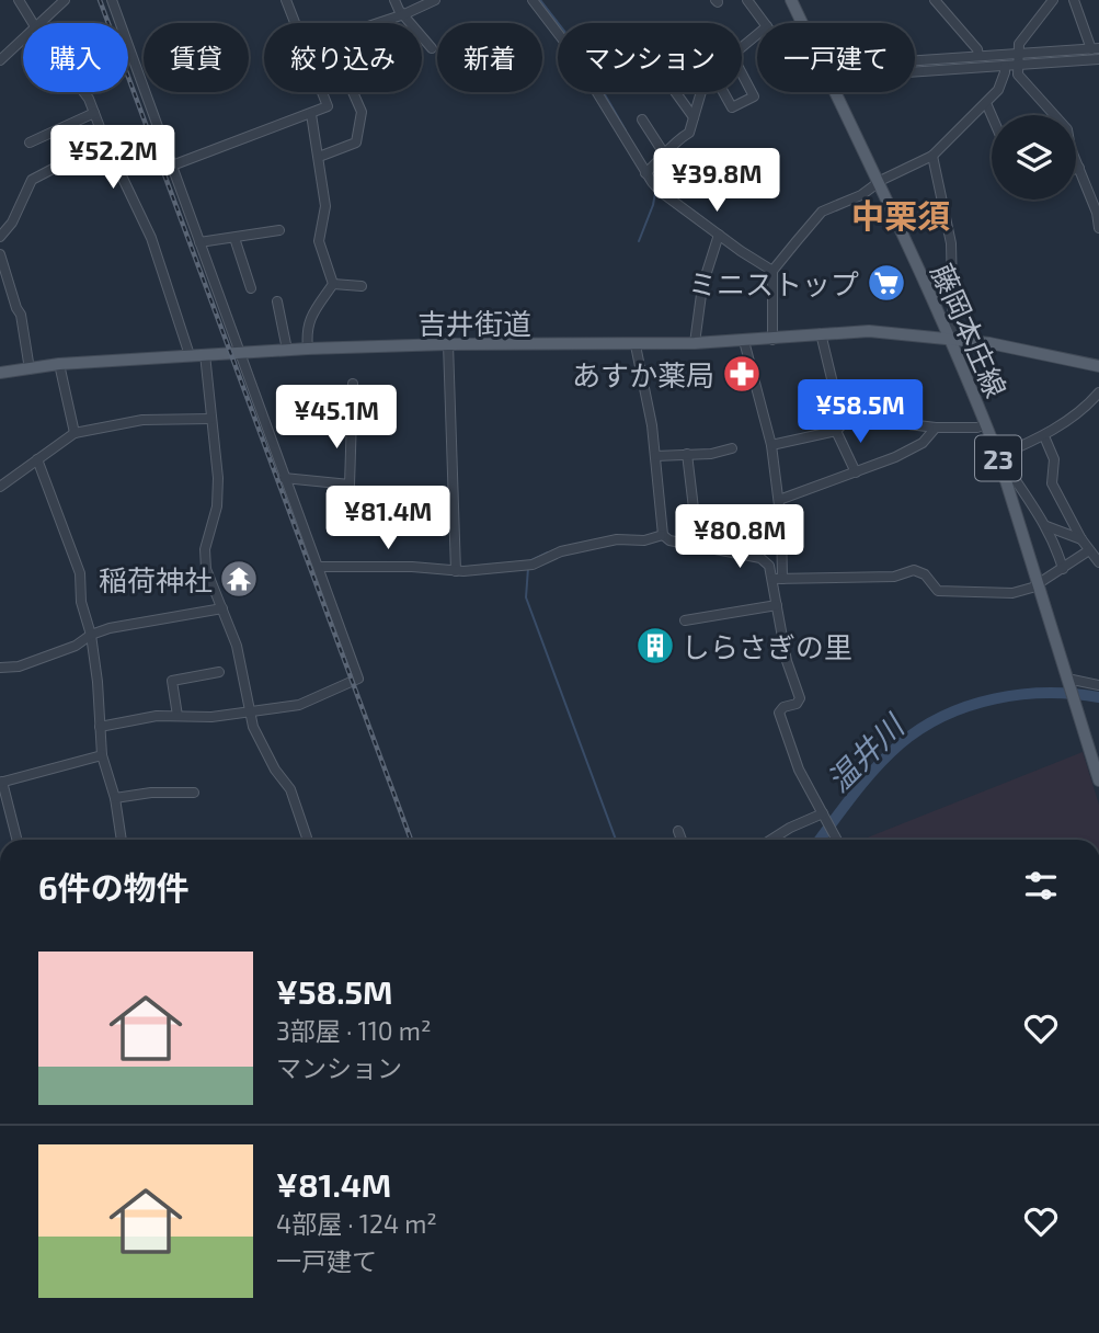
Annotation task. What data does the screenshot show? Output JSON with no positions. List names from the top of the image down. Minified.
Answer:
{"streets":{"main road":["吉井街道","藤岡本庄線","23"]},"crossings":[["吉井街道","藤岡本庄線"]],"districts":["中栗須"],"water":["温井川"],"places":{"supermarket":["ミニストップ"],"pharmacy":["あすか薬局"],"temple":["稲荷神社"],"building":["しらさぎの里"]},"page":{"chip":["購入","賃貸","絞り込み","新着","マンション","一戸建て"],"price":["¥52.2M","¥39.8M","¥58.5M","¥45.1M","¥81.4M","¥80.8M"],"heading":"6件の物件","list":[{"name":"¥58.5M","note":"3部屋 · 110 m² · マンション"},{"name":"¥81.4M","note":"4部屋 · 124 m² · 一戸建て"}]}}
